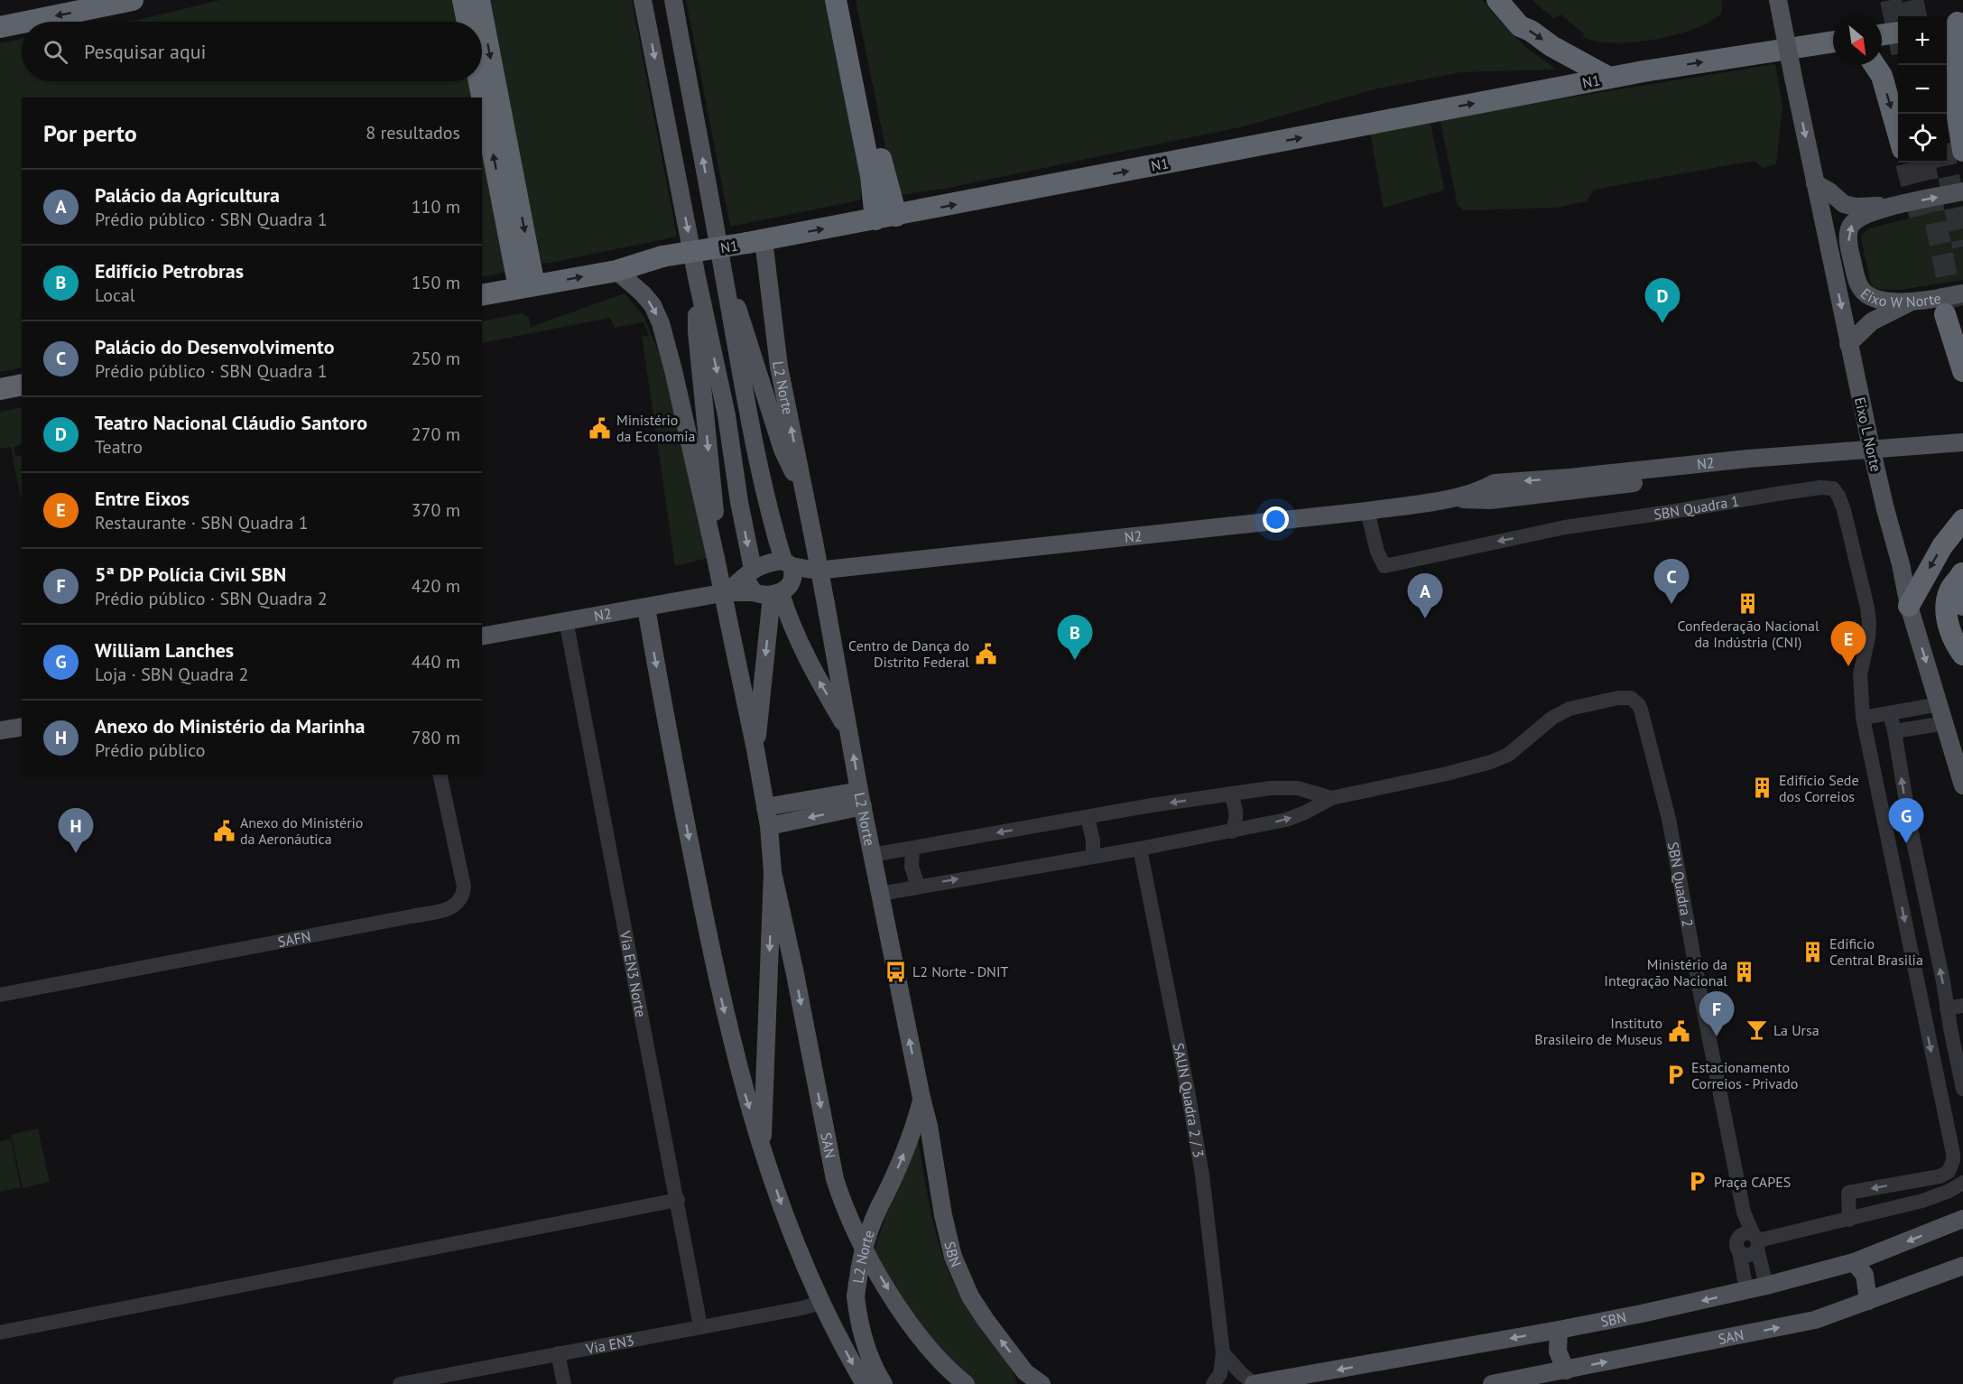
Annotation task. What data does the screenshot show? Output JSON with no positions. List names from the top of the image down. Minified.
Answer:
{"streets":{"highway":["N1"],"main road":["Eixo W Norte","L2 Norte","Eixo L Norte","N2","SAN","SBN"],"street":["SBN Quadra 1","SBN Quadra 2","SAFN","Via EN3 Norte","SAUN Quadra 2 / 3","Via EN3"]},"crossings":[["N1","L2 Norte"],["L2 Norte","SBN"],["N2","SBN Quadra 1"],["N2","Via EN3 Norte"],["SBN Quadra 2","SBN"],["Via EN3 Norte","Via EN3"]],"one_way":["N1","Eixo L Norte"],"places":{"public building":["Ministério da Economia","Centro de Dança do Distrito Federal","Anexo do Ministério da Aeronáutica","Instituto Brasileiro de Museus"],"building":["Confederação Nacional da Indústria (CNI)","Edifício Sede dos Correios","Edificio Central Brasilia","Ministério da Integração Nacional"],"bus stop":["L2 Norte - DNIT"],"bar":["La Ursa"],"parking":["Estacionamento Correios - Privado","Praça CAPES"]},"north":"bottom right","page":{"map_buttons":["+","−"],"search":"Pesquisar aqui","heading":["Por perto","8 resultados"],"list":[{"mark":"A","name":"Palácio da Agricultura","note":"Prédio público · SBN Quadra 1","value":"110 m"},{"mark":"B","name":"Edifício Petrobras","note":"Local","value":"150 m"},{"mark":"C","name":"Palácio do Desenvolvimento","note":"Prédio público · SBN Quadra 1","value":"250 m"},{"mark":"D","name":"Teatro Nacional Cláudio Santoro","note":"Teatro","value":"270 m"},{"mark":"E","name":"Entre Eixos","note":"Restaurante · SBN Quadra 1","value":"370 m"},{"mark":"F","name":"5ª DP Polícia Civil SBN","note":"Prédio público · SBN Quadra 2","value":"420 m"},{"mark":"G","name":"William Lanches","note":"Loja · SBN Quadra 2","value":"440 m"},{"mark":"H","name":"Anexo do Ministério da Marinha","note":"Prédio público","value":"780 m"}],"pins":["D","C","A","B","E","G","H","F"]}}
